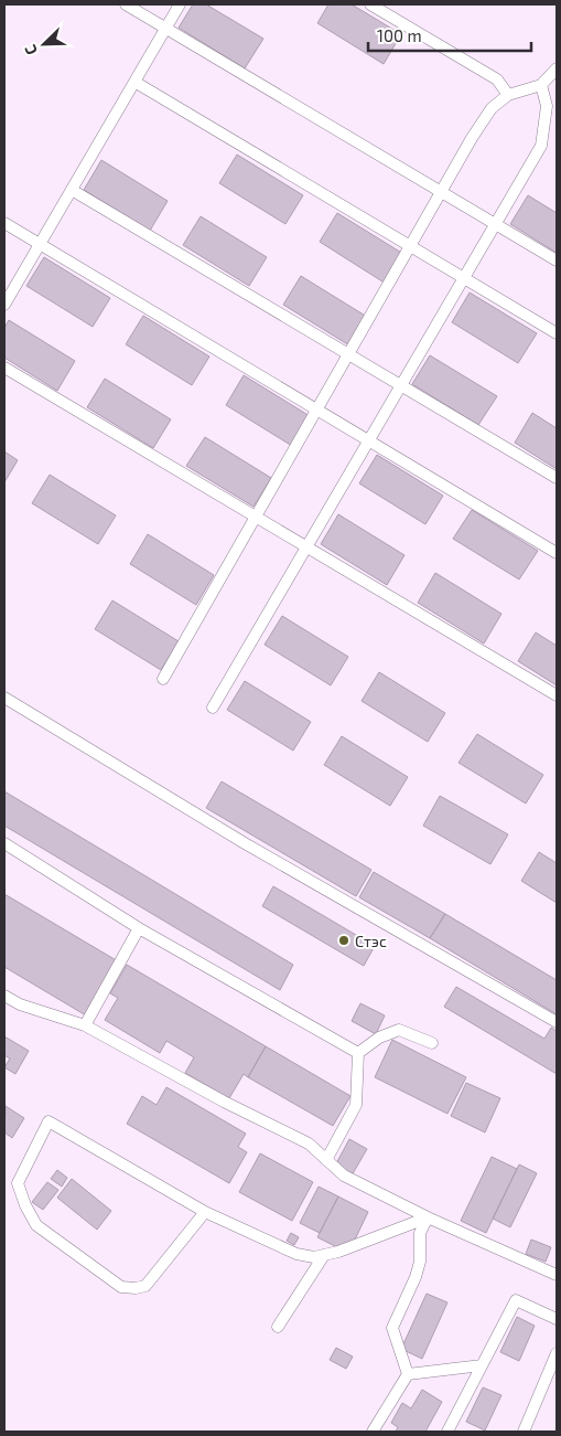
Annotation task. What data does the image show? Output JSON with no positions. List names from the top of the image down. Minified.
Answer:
{"places":["Стэс"],"scale_bar":"100 m","north":"bottom left"}
